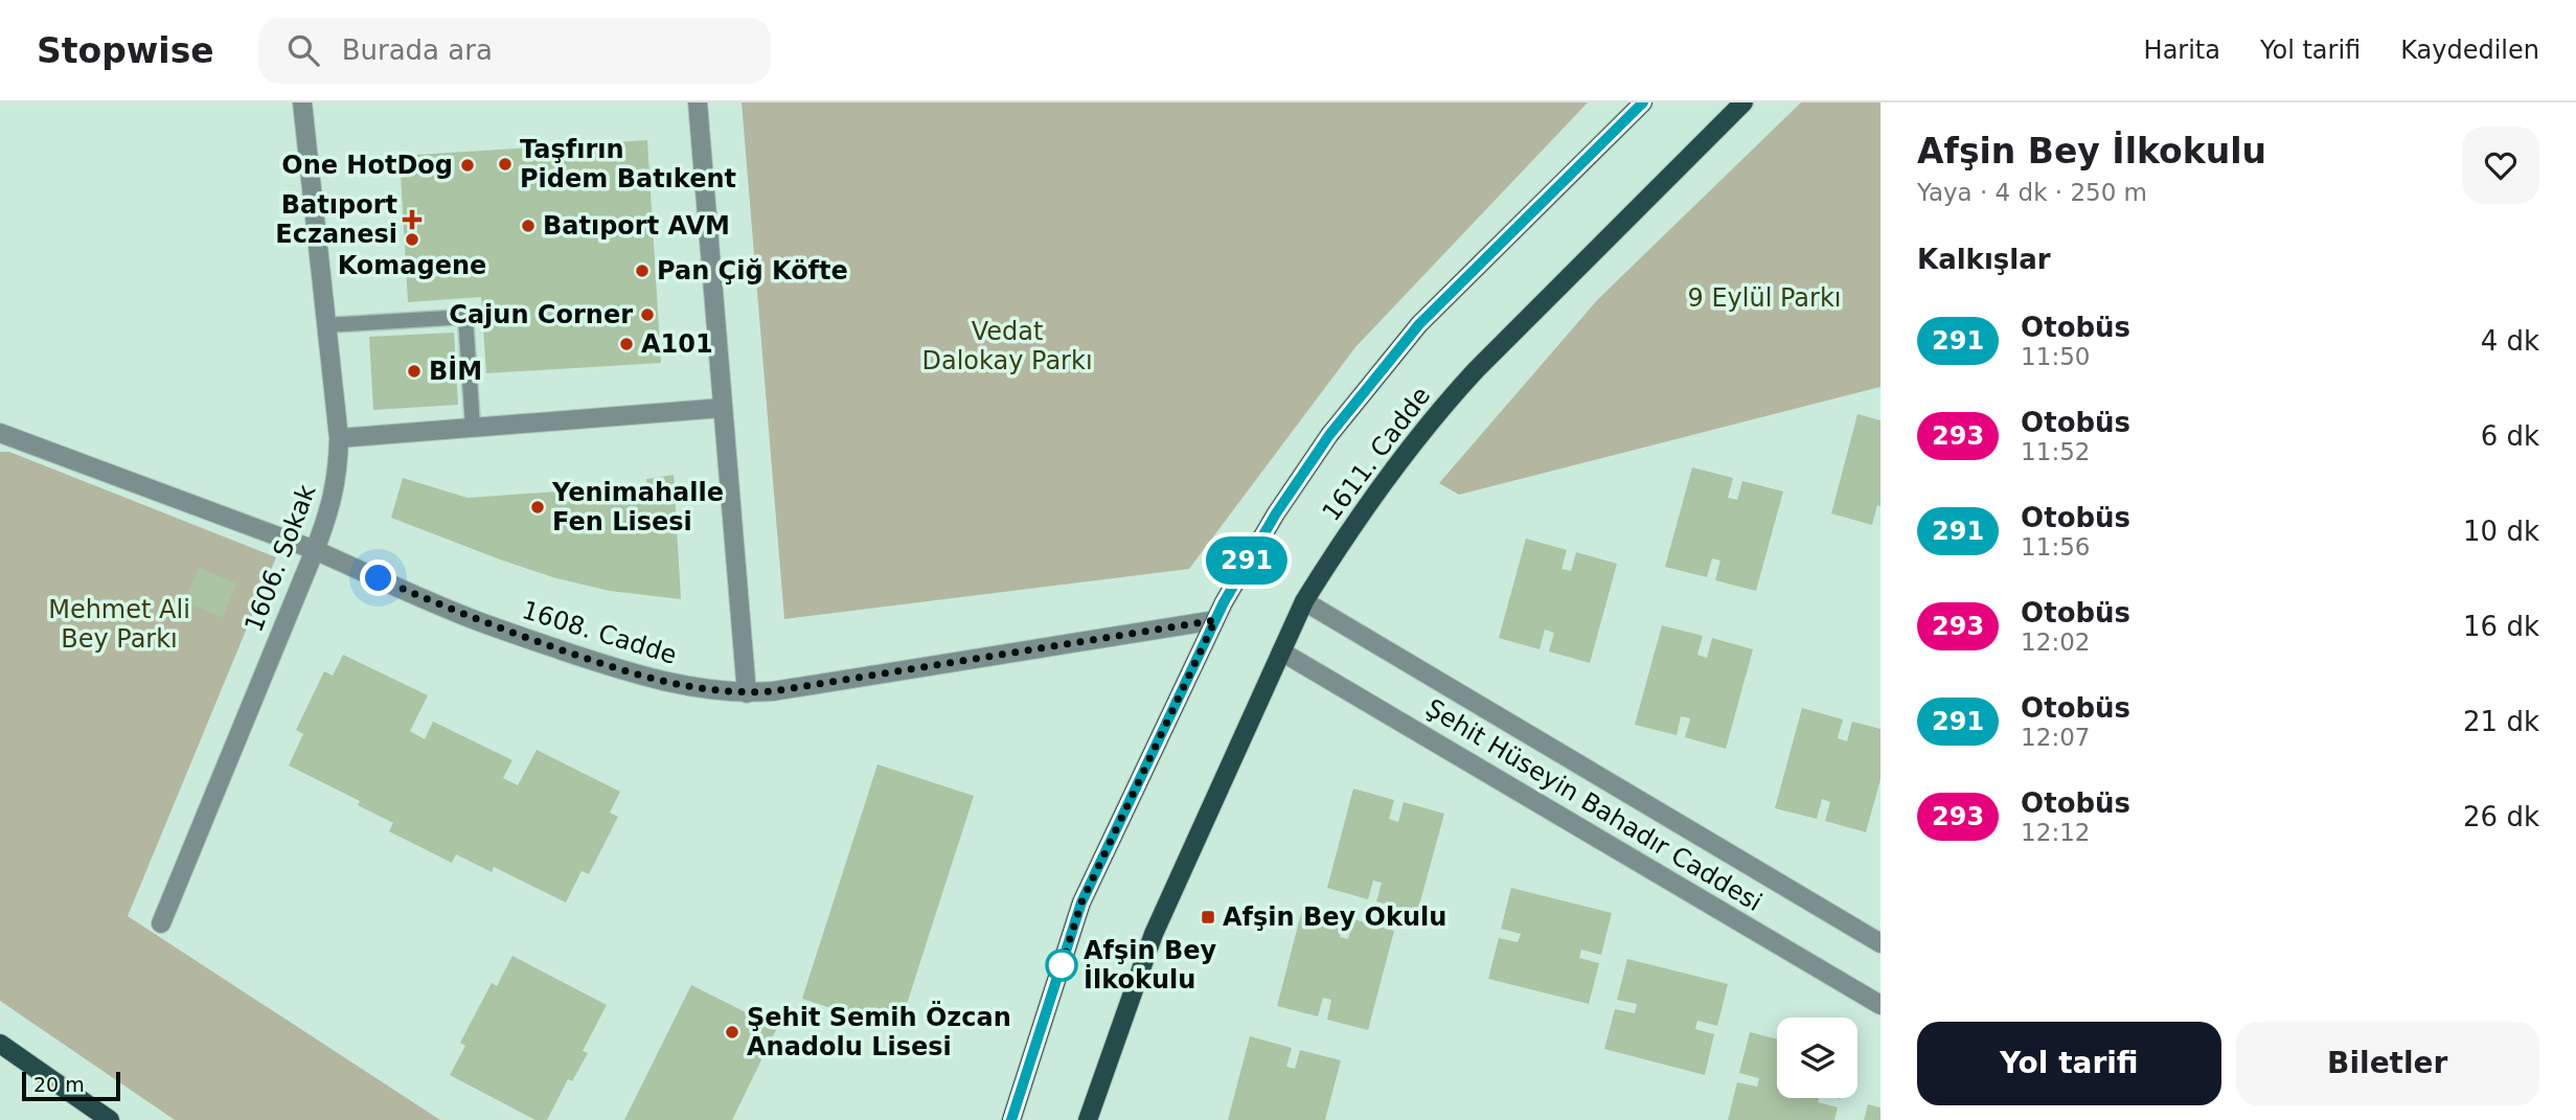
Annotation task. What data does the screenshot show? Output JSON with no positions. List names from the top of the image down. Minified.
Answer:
{"streets":{"main road":["1611. Cadde"],"street":["1606. Sokak","1608. Cadde","Şehit Hüseyin Bahadır Caddesi"]},"crossings":[["1611. Cadde","1608. Cadde"],["1611. Cadde","Şehit Hüseyin Bahadır Caddesi"],["1606. Sokak","1608. Cadde"]],"parks":["9 Eylül Parkı","Vedat Dalokay Parkı","Mehmet Ali Bey Parkı"],"places":{"other":["Taşfırın Pidem Batıkent","One HotDog","Batıport AVM","Komagene","Pan Çiğ Köfte","Cajun Corner","A101","BİM","Yenimahalle Fen Lisesi","Afşin Bey İlkokulu","Şehit Semih Özcan Anadolu Lisesi"],"health":["Batıport Eczanesi"],"transit":["Afşin Bey Okulu"]},"lines":["bus line 291"],"scale_bar":"20 m","page":{"header":"Stopwise","search":"Burada ara","nav":["Harita","Yol tarifi","Kaydedilen"],"on_map":"291","heading":[["Afşin Bey İlkokulu","Yaya · 4 dk · 250 m"],"Kalkışlar"],"list":[{"mark":"291","name":"Otobüs","note":"11:50","value":"4 dk"},{"mark":"293","name":"Otobüs","note":"11:52","value":"6 dk"},{"mark":"291","name":"Otobüs","note":"11:56","value":"10 dk"},{"mark":"293","name":"Otobüs","note":"12:02","value":"16 dk"},{"mark":"291","name":"Otobüs","note":"12:07","value":"21 dk"},{"mark":"293","name":"Otobüs","note":"12:12","value":"26 dk"}],"buttons":["Yol tarifi","Biletler"],"scale":"20 m"}}
